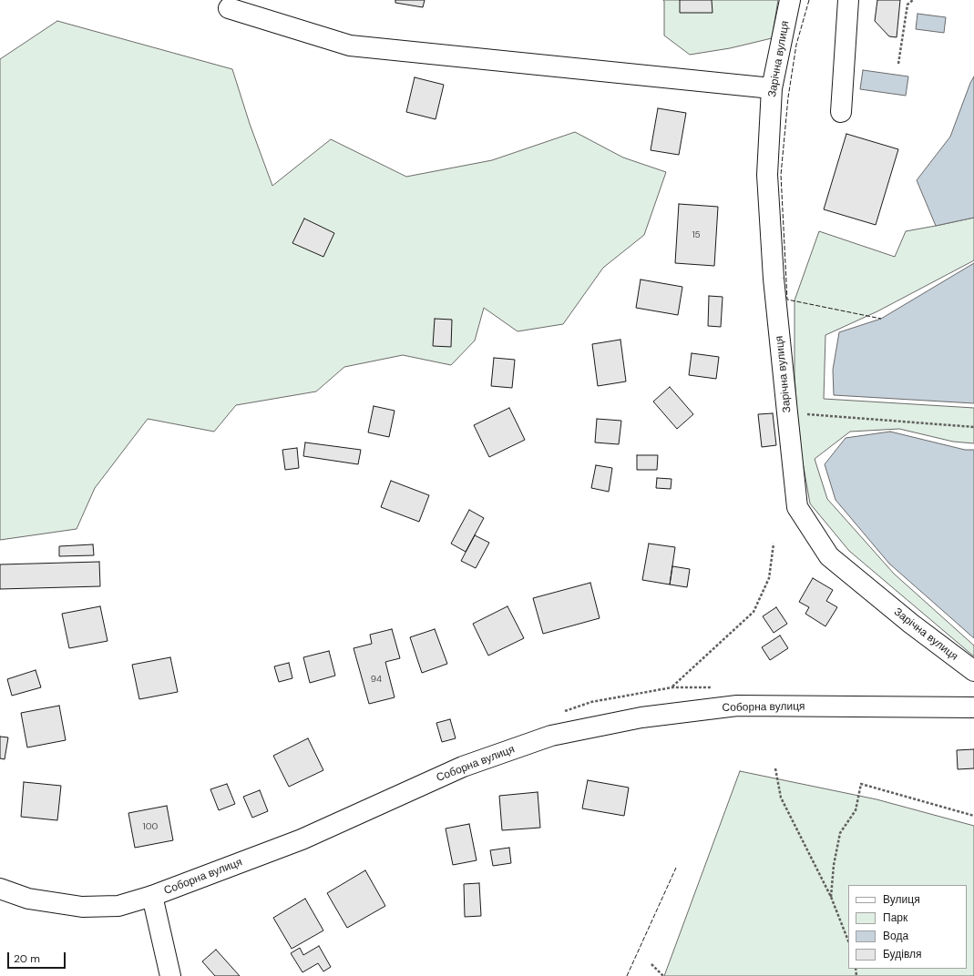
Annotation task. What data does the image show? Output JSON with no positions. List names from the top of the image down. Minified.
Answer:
{"streets":{"street":["Зарічна вулиця","Соборна вулиця"]},"house_numbers":["15","94","100"],"legend":["Вулиця","Парк","Вода","Будівля"],"scale_bar":"20 m"}
